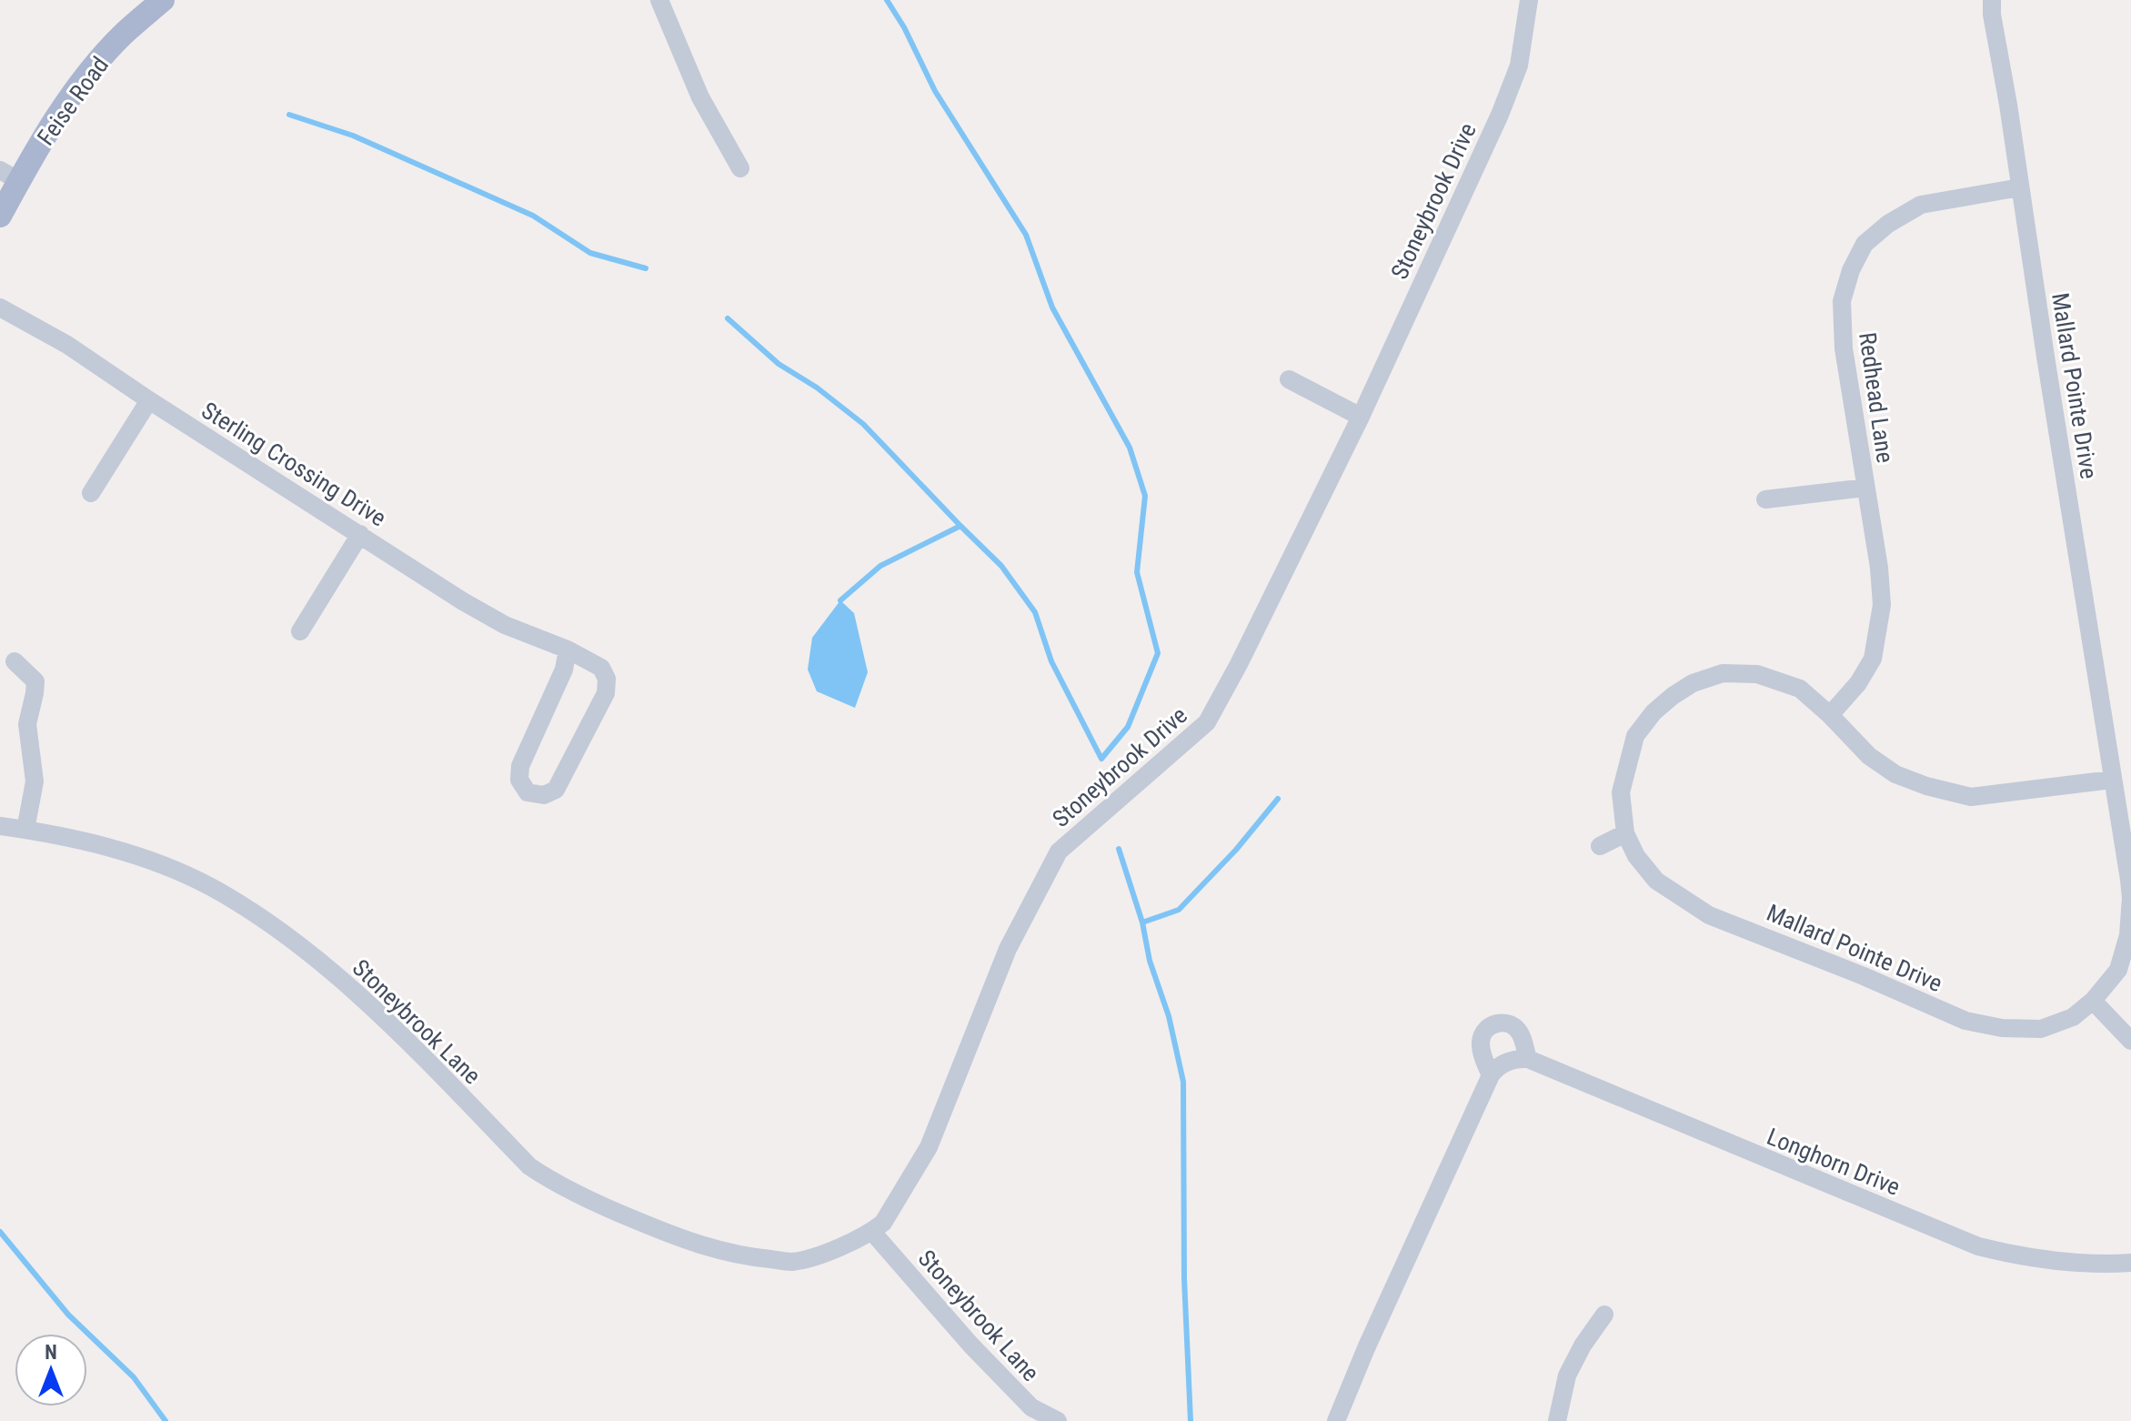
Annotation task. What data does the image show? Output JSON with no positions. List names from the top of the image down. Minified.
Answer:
{"streets":{"main road":["Feise Road"],"street":["Stoneybrook Drive","Mallard Pointe Drive","Redhead Lane","Sterling Crossing Drive","Stoneybrook Lane","Longhorn Drive"]},"crossings":[["Stoneybrook Drive","Stoneybrook Lane"],["Mallard Pointe Drive","Redhead Lane"]],"north":"top"}
